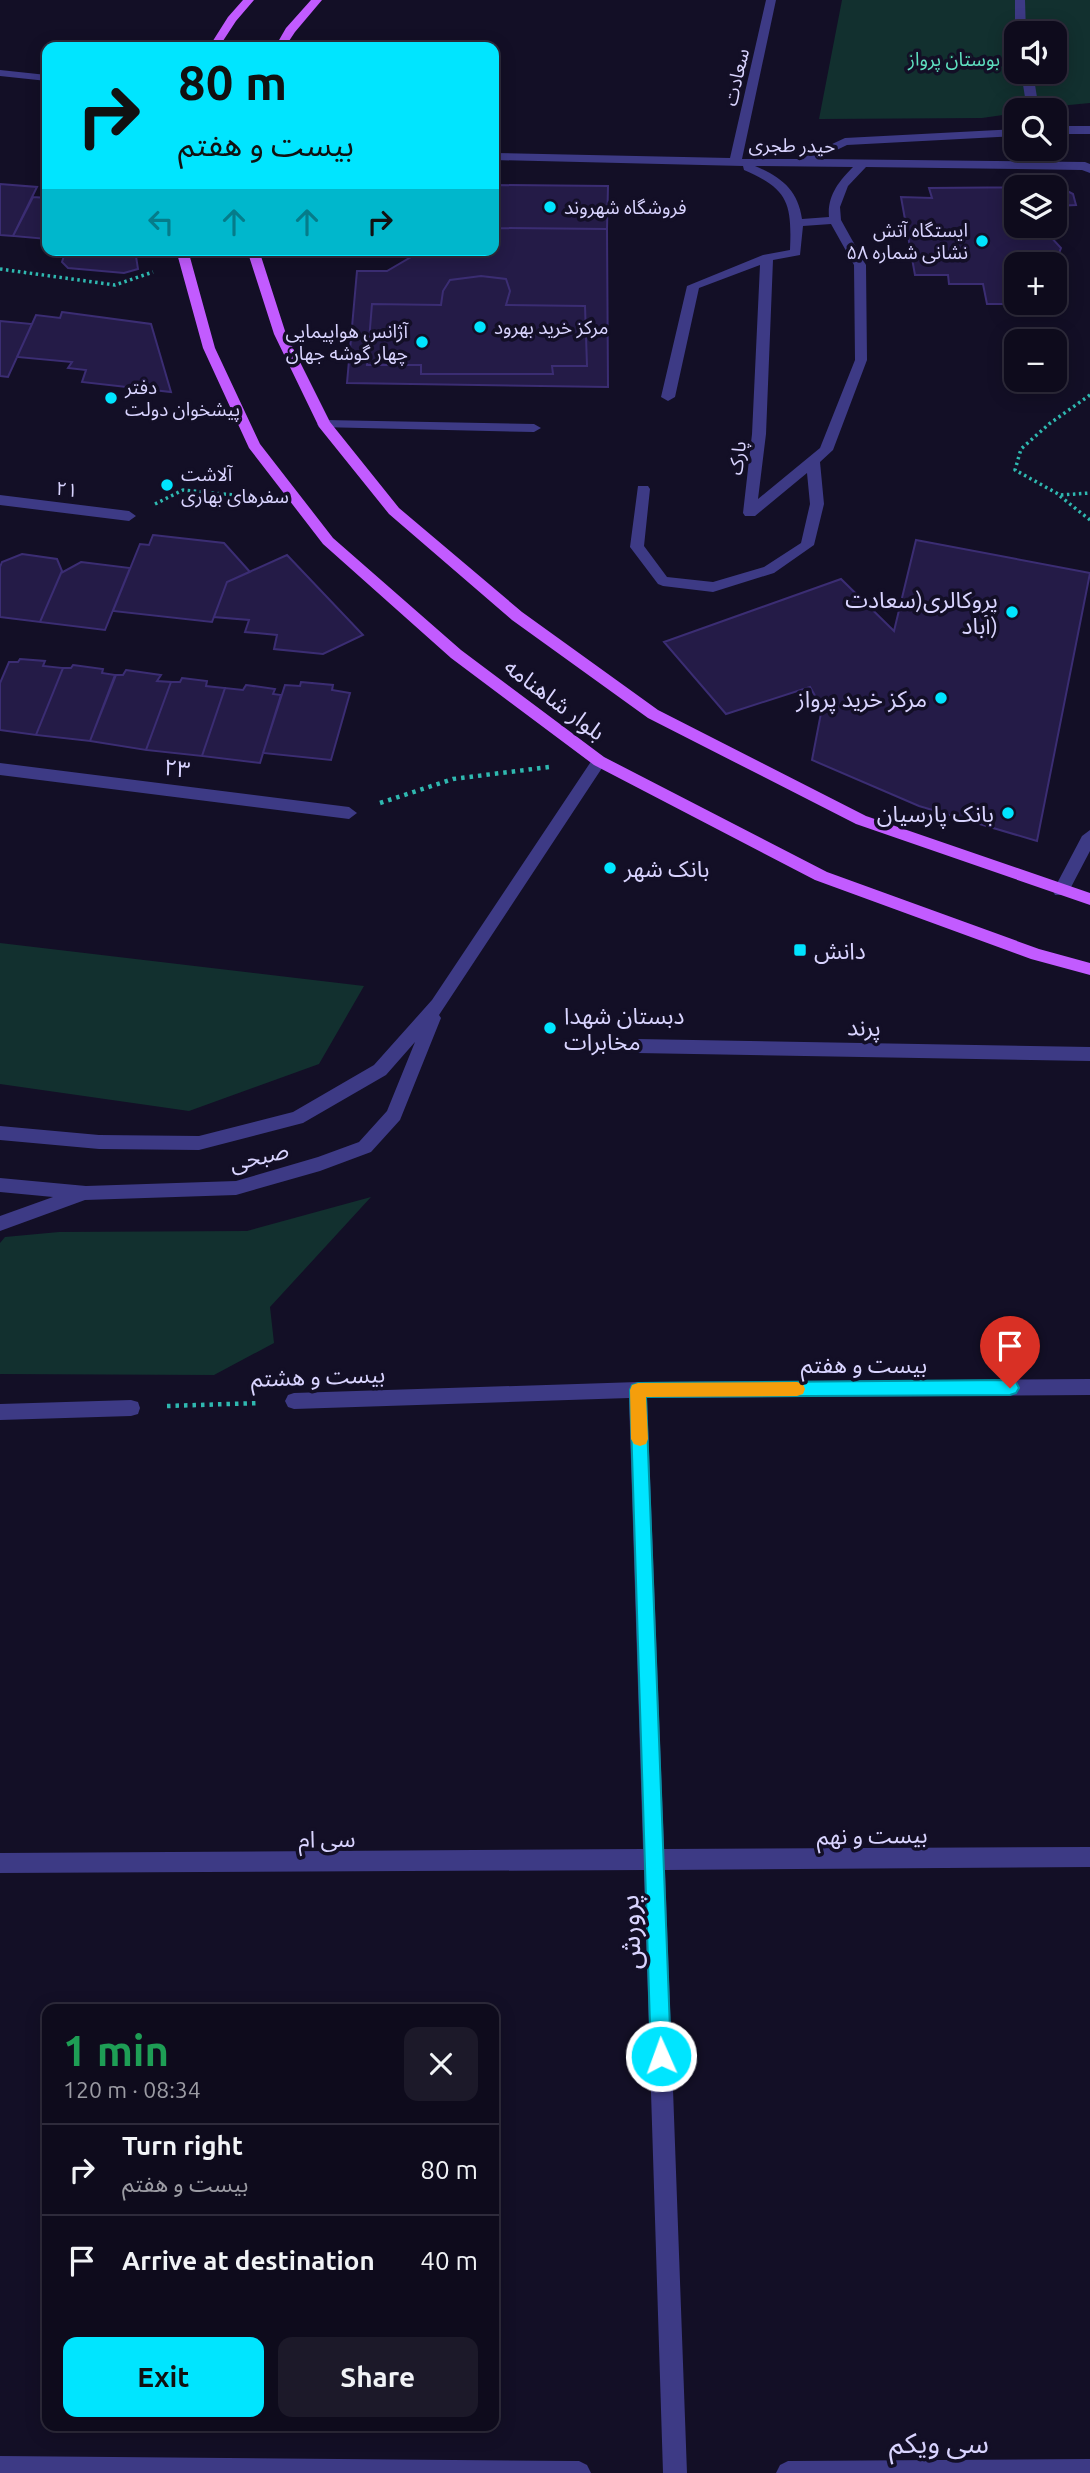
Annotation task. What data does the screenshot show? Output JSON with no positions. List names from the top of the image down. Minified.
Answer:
{"streets":{"main road":["بلوار شاهنامه"],"street":["سعادت","حیدر طجری","پارک","۲۱","۲۳","پرند","صبحی","بیست و هفتم","بیست و هشتم","بیست و نهم","سی ام","پرورش","سی ویکم"]},"crossings":[["سعادت","حیدر طجری"],["بلوار شاهنامه","صبحی"],["بیست و هفتم","بیست و هشتم"],["بیست و هفتم","پرورش"],["بیست و هشتم","پرورش"],["بیست و نهم","سی ام"],["بیست و نهم","پرورش"],["سی ام","پرورش"]],"parks":["بوستان پرواز"],"places":{"other":["فروشگاه شهروند","ایستگاه آتش نشانی شماره ۵۸","مرکز خرید بهرود","آژانس هواپیمایی چهار گوشه جهان","دفتر پیشخوان دولت","آلاشت سفرهای بهاری","پروکالری(سعادت آباد)","مرکز خرید پرواز","بانک پارسیان","بانک شهر","دبستان شهدا مخابرات"],"transit":["دانش"]},"page":{"map_buttons":["+","−"],"turn":["80 m","بیست و هفتم"],"heading":["1 min","120 m · 08:34"],"list":[{"name":"Turn right","note":"بیست و هفتم","value":"80 m"},{"name":"Arrive at destination","value":"40 m"}],"buttons":["Exit","Share"]}}
